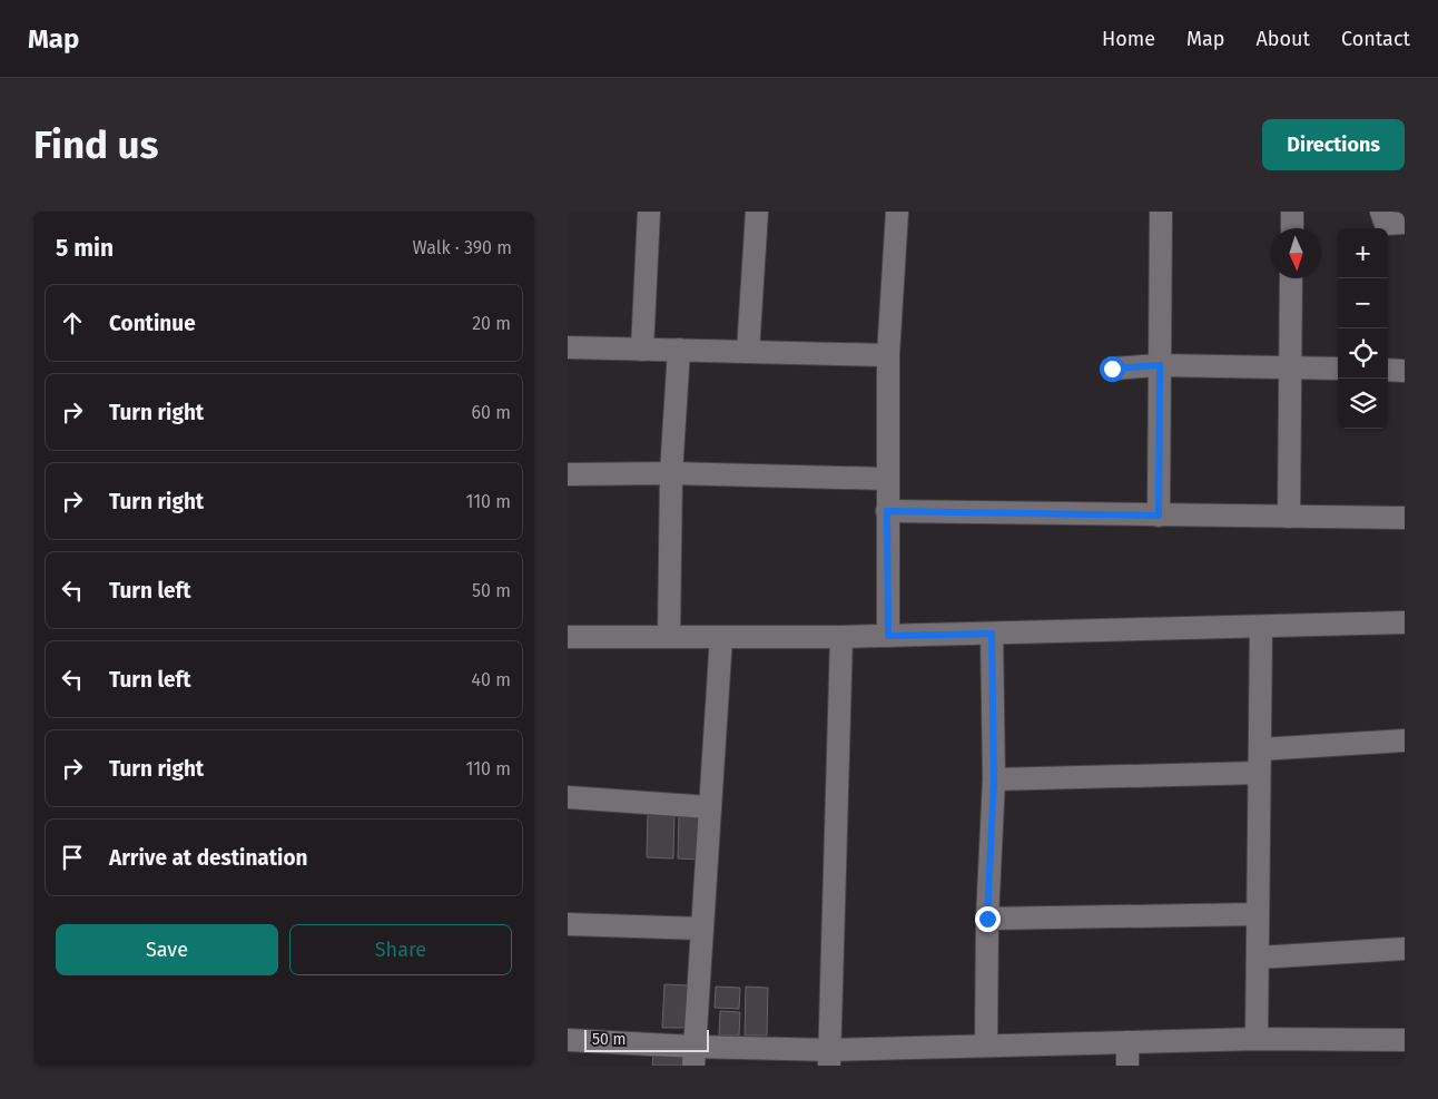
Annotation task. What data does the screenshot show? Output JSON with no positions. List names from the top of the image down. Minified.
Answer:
{"scale_bar":"50 m","north":"bottom","page":{"header":"Map","nav":["Home","Map","About","Contact"],"buttons":["Directions",["Save","Share"]],"title":"Find us","heading":["5 min","Walk · 390 m"],"map_buttons":["+","−"],"list":[["Continue","20 m"],["Turn right","60 m"],["Turn right","110 m"],["Turn left","50 m"],["Turn left","40 m"],["Turn right","110 m"],"Arrive at destination"],"scale":"50 m"}}
